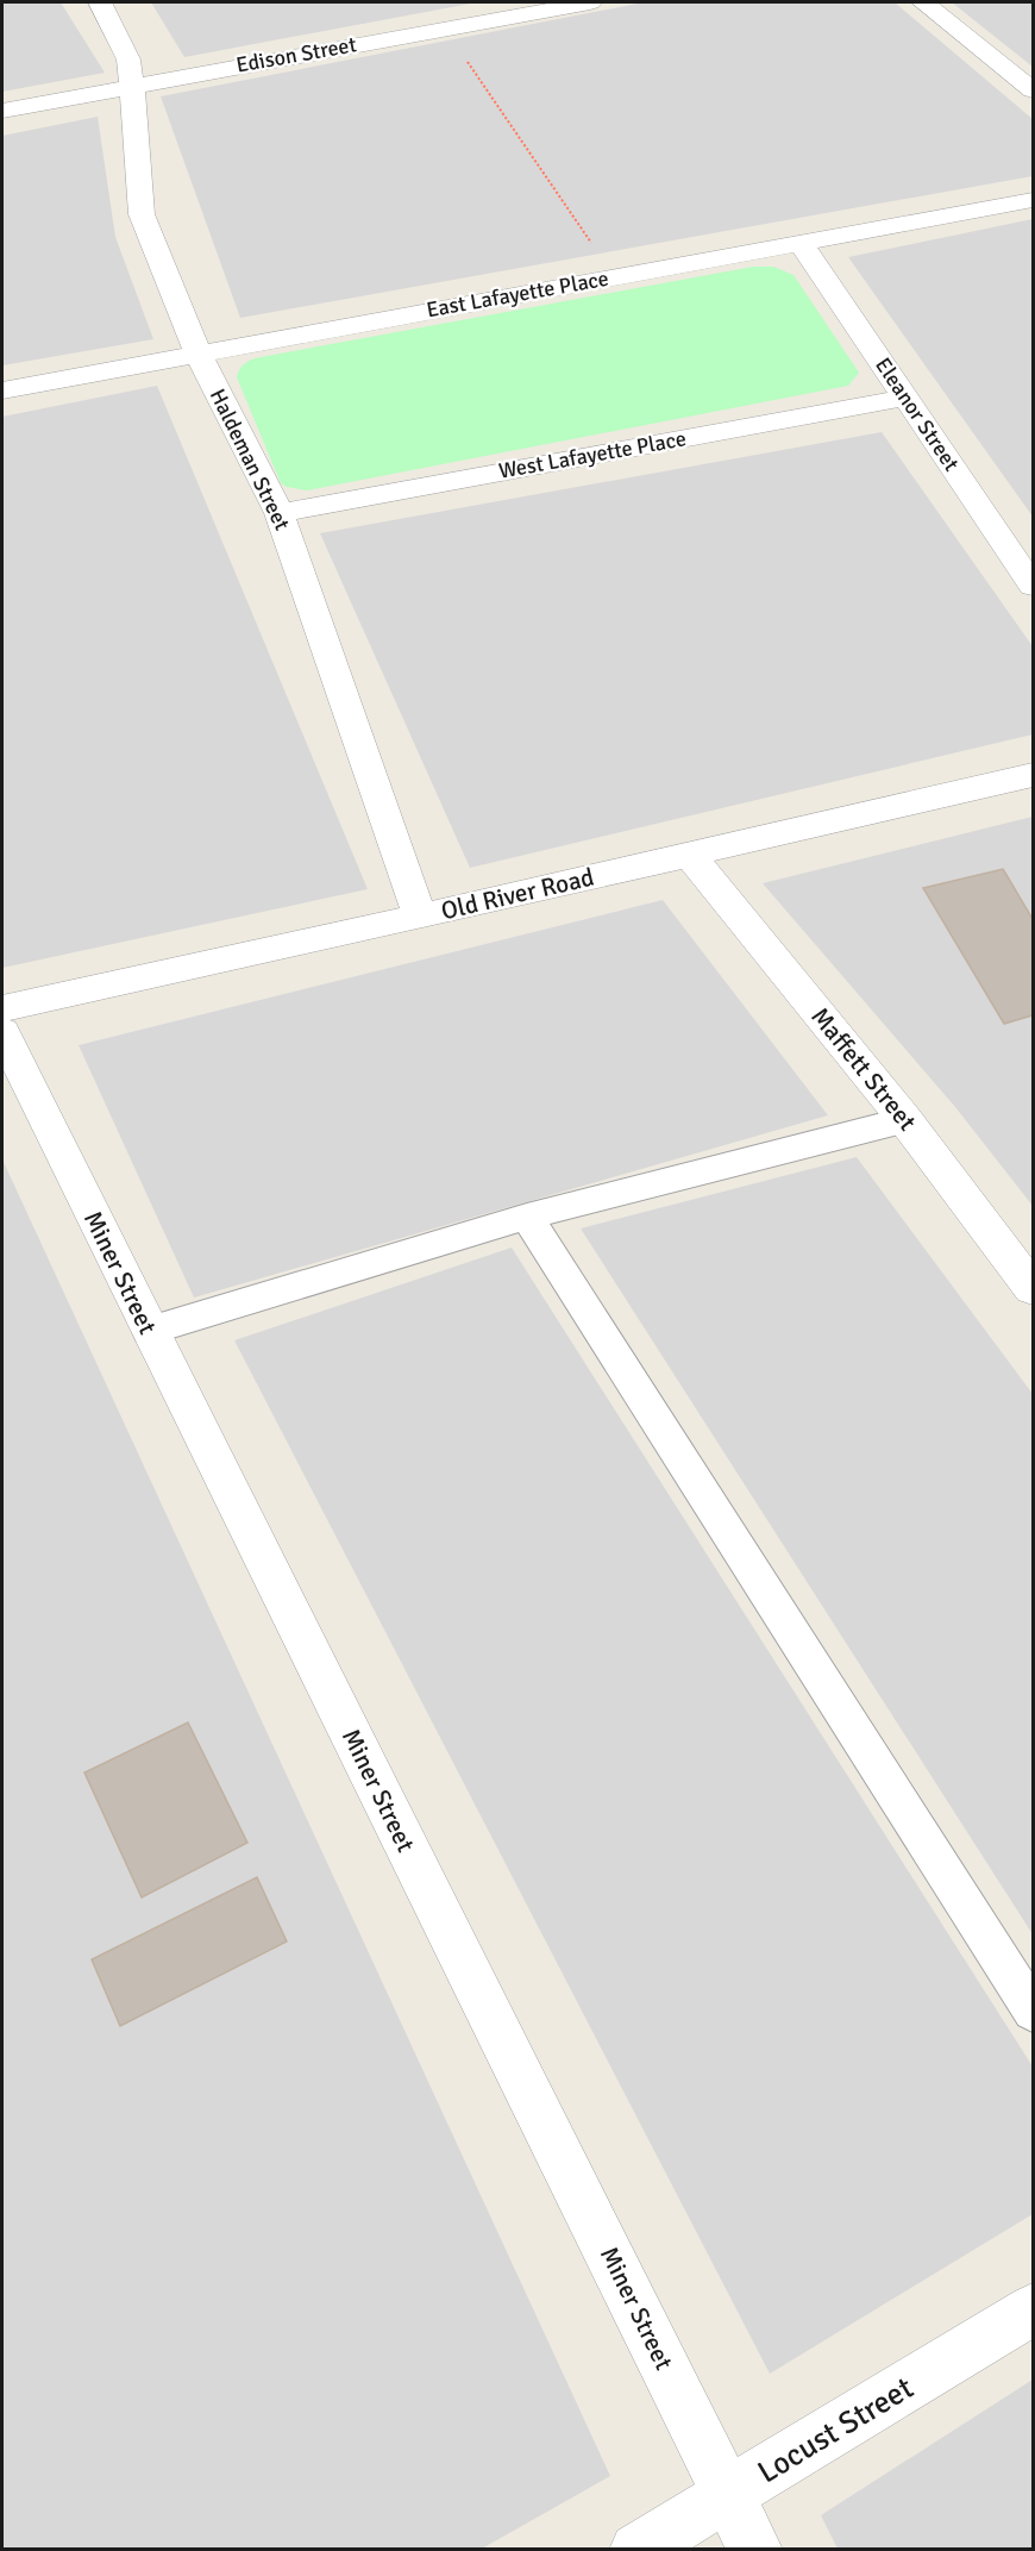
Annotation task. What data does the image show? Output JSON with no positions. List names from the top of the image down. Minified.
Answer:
{"streets":{"street":["Edison Street","East Lafayette Place","Eleanor Street","West Lafayette Place","Haldeman Street","Old River Road","Maffett Street","Miner Street","Locust Street"]},"crossings":[["Edison Street","Haldeman Street"],["East Lafayette Place","Eleanor Street"],["East Lafayette Place","Haldeman Street"],["Eleanor Street","West Lafayette Place"],["West Lafayette Place","Haldeman Street"],["Haldeman Street","Old River Road"],["Old River Road","Maffett Street"],["Miner Street","Locust Street"]]}
